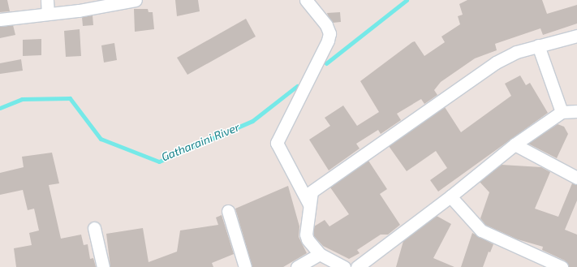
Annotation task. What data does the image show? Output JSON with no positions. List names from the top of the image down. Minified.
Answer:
{"water":["Gatharaini River"]}
